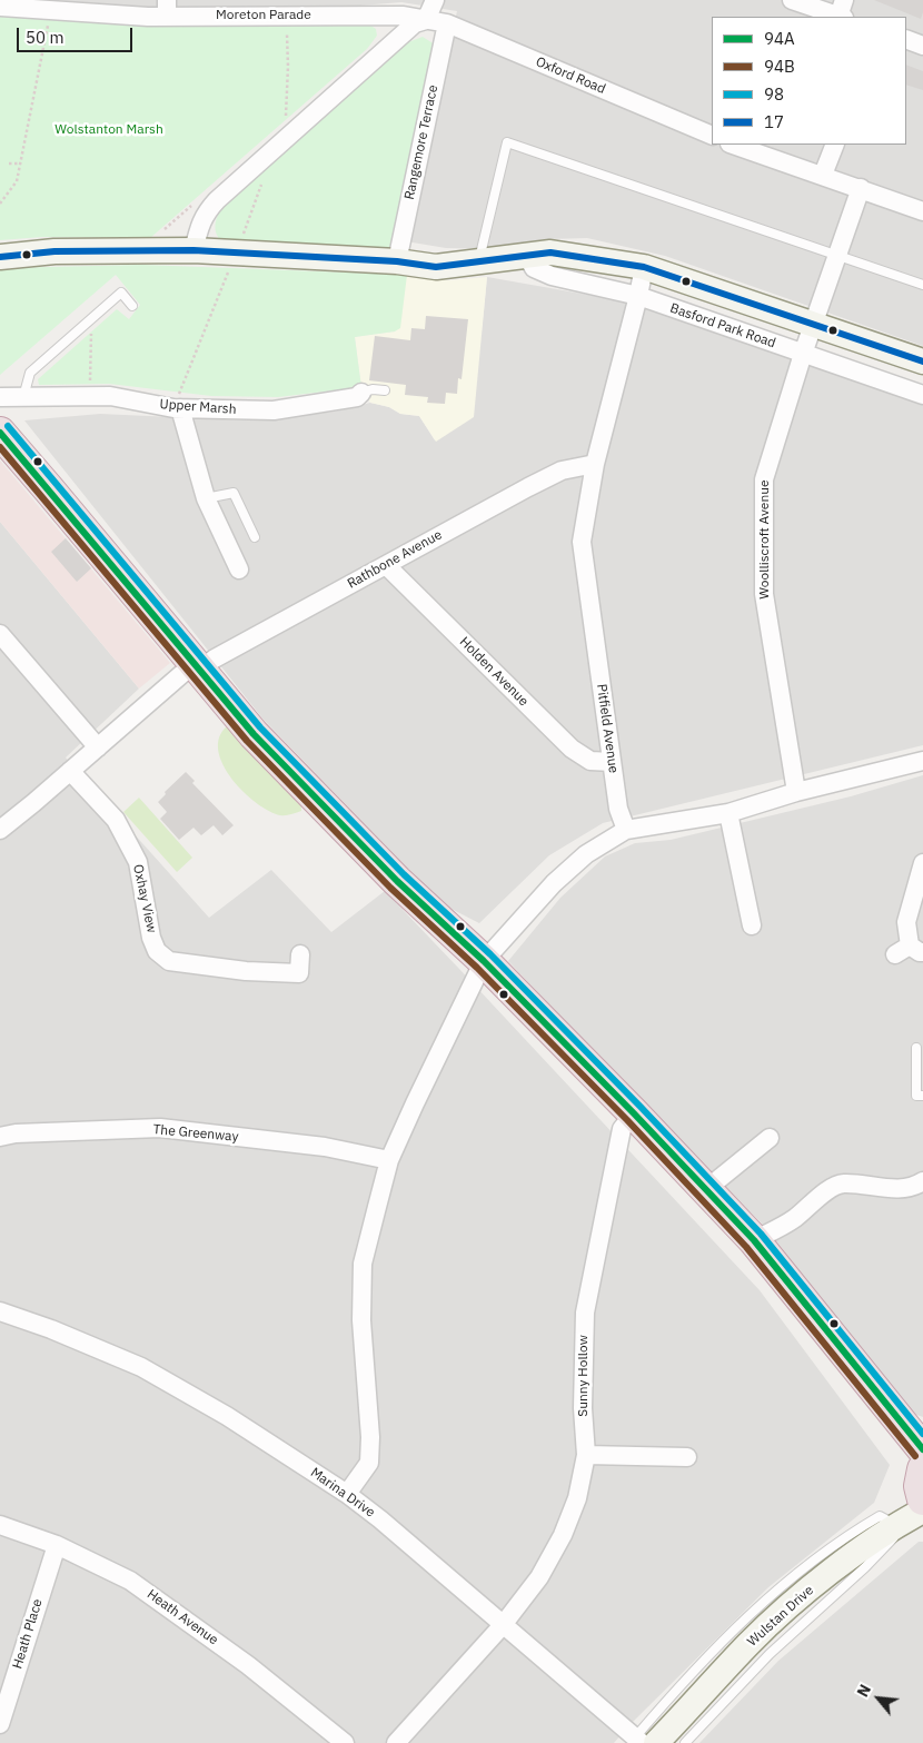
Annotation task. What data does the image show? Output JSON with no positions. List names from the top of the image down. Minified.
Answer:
{"streets":{"main road":["Wulstan Drive"],"street":["Moreton Parade","Oxford Road","Rangemore Terrace","Basford Park Road","Upper Marsh","Woolliscroft Avenue","Rathbone Avenue","Holden Avenue","Pitfield Avenue","Oxhay View","The Greenway","Sunny Hollow","Marina Drive","Heath Avenue","Heath Place"]},"crossings":[["Moreton Parade","Oxford Road"],["Oxford Road","Rangemore Terrace"],["Basford Park Road","Woolliscroft Avenue"],["Basford Park Road","Pitfield Avenue"],["Rathbone Avenue","Holden Avenue"],["Rathbone Avenue","Pitfield Avenue"],["Rathbone Avenue","Oxhay View"],["Holden Avenue","Pitfield Avenue"],["Sunny Hollow","Marina Drive"],["Marina Drive","Wulstan Drive"],["Heath Avenue","Heath Place"]],"parks":["Wolstanton Marsh"],"lines":["transit line 17","transit line 98","transit line 94A","transit line 94B"],"legend":["94A","94B","98","17"],"scale_bar":"50 m","north":"top left"}
